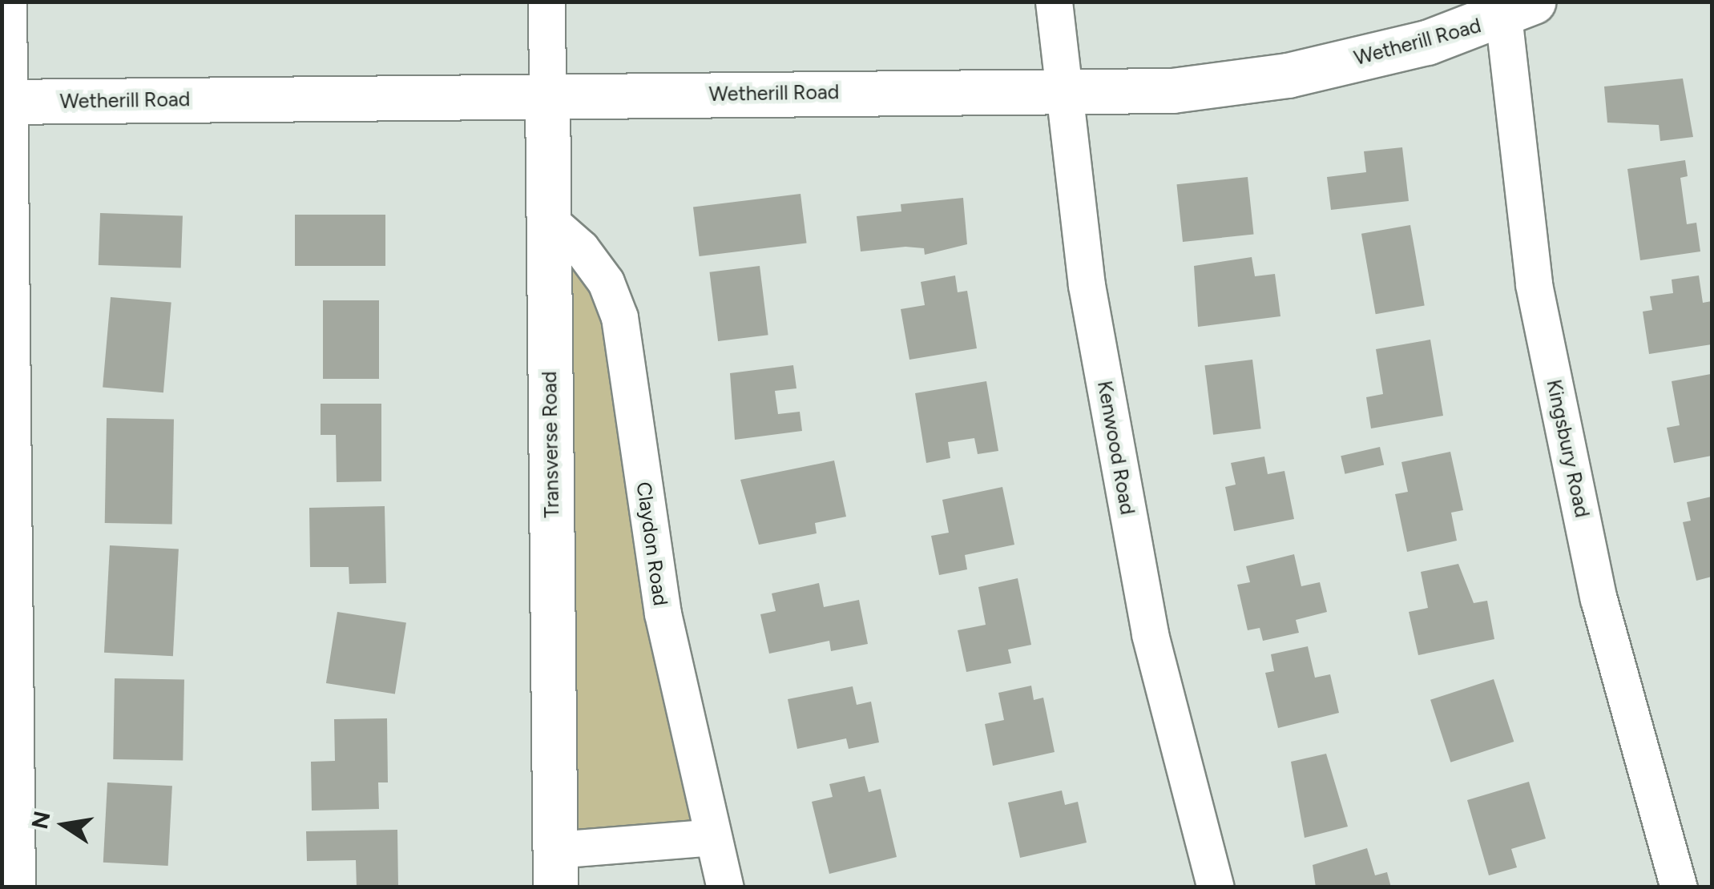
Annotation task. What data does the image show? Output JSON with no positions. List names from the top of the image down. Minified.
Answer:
{"streets":{"street":["Wetherill Road","Transverse Road","Kenwood Road","Kingsbury Road","Claydon Road"]},"crossings":[["Wetherill Road","Transverse Road"],["Wetherill Road","Kenwood Road"],["Wetherill Road","Kingsbury Road"],["Transverse Road","Claydon Road"]],"north":"left"}
